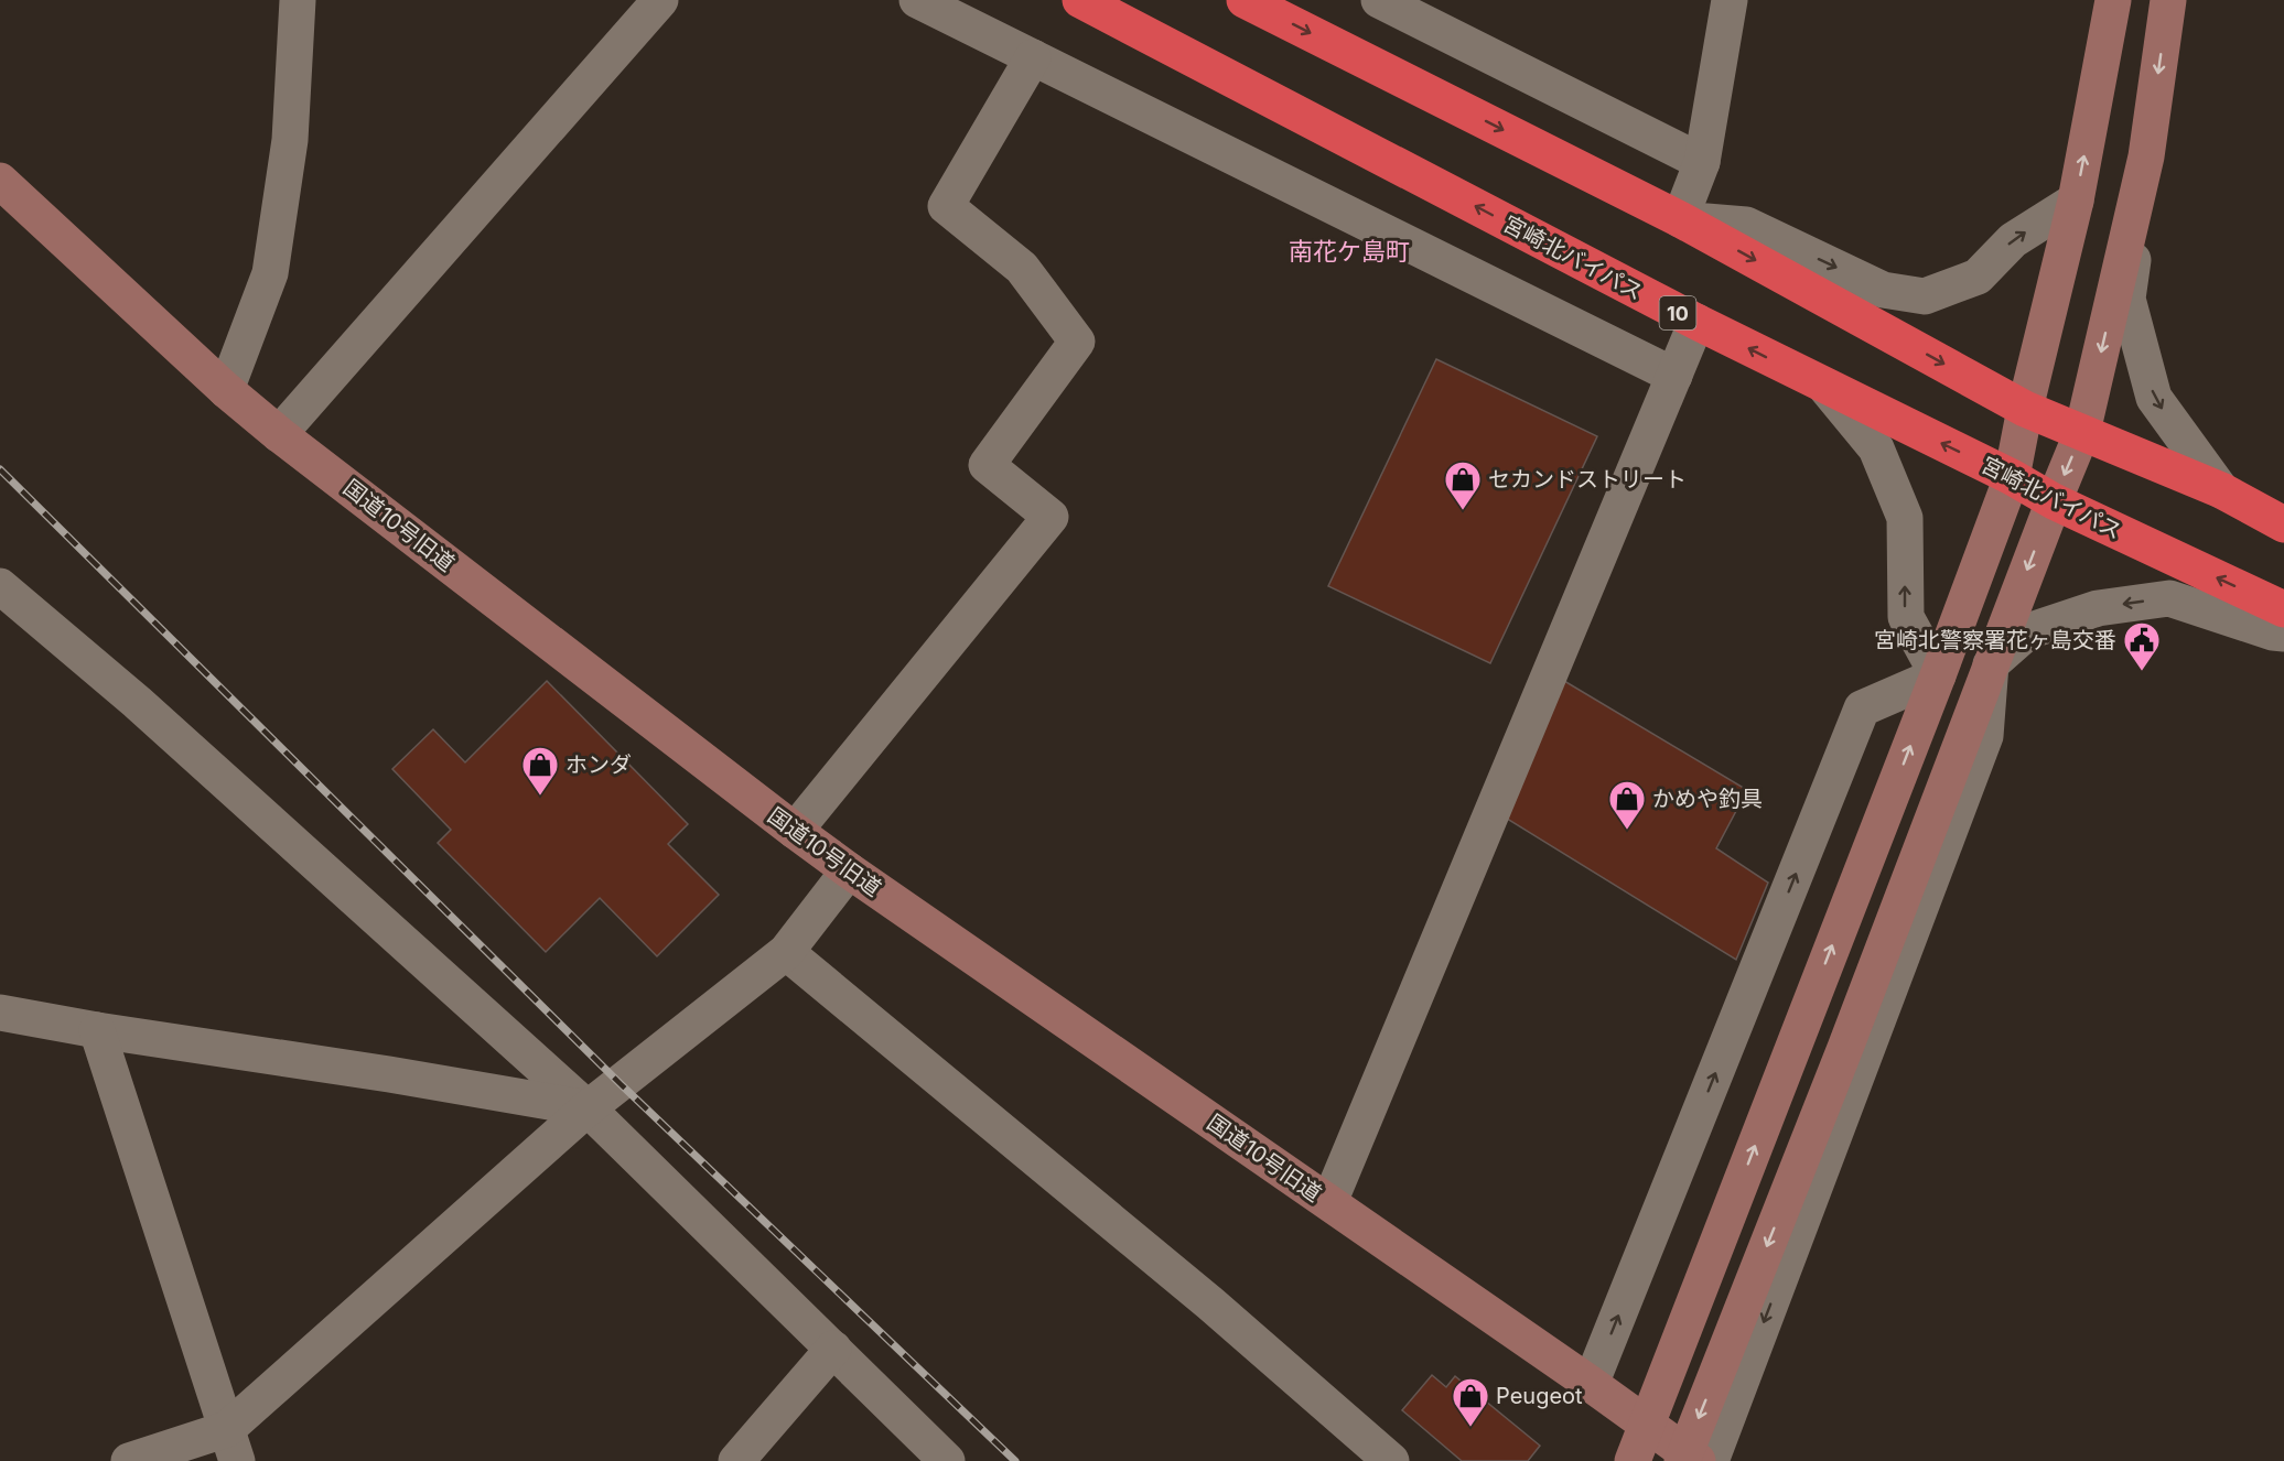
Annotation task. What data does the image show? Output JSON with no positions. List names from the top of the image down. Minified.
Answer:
{"streets":{"highway":["宮崎北バイパス","10"],"street":["国道10号旧道"]},"districts":["南花ケ島町"],"places":{"shop":["セカンドストリート","ホンダ","かめや釣具","Peugeot"],"public building":["宮崎北警察署花ヶ島交番"]}}
